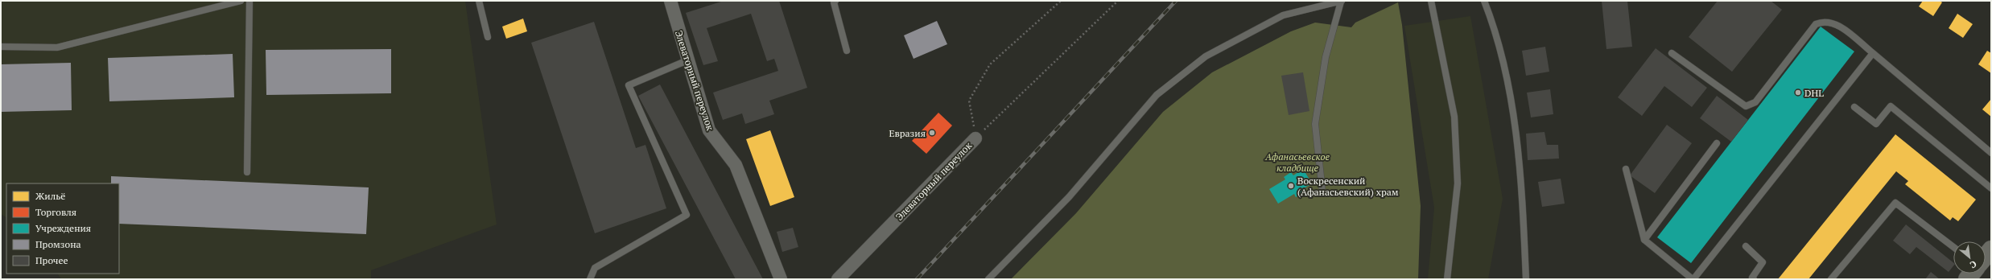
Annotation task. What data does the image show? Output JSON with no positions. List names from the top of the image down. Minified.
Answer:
{"streets":{"street":["Элеваторный переулок"]},"parks":["Афанасьевское кладбище"],"places":["DHL","Евразия","Воскресенский (Афанасьевский) храм"],"legend":["Жильё","Торговля","Учреждения","Промзона","Прочее"],"north":"bottom right"}
